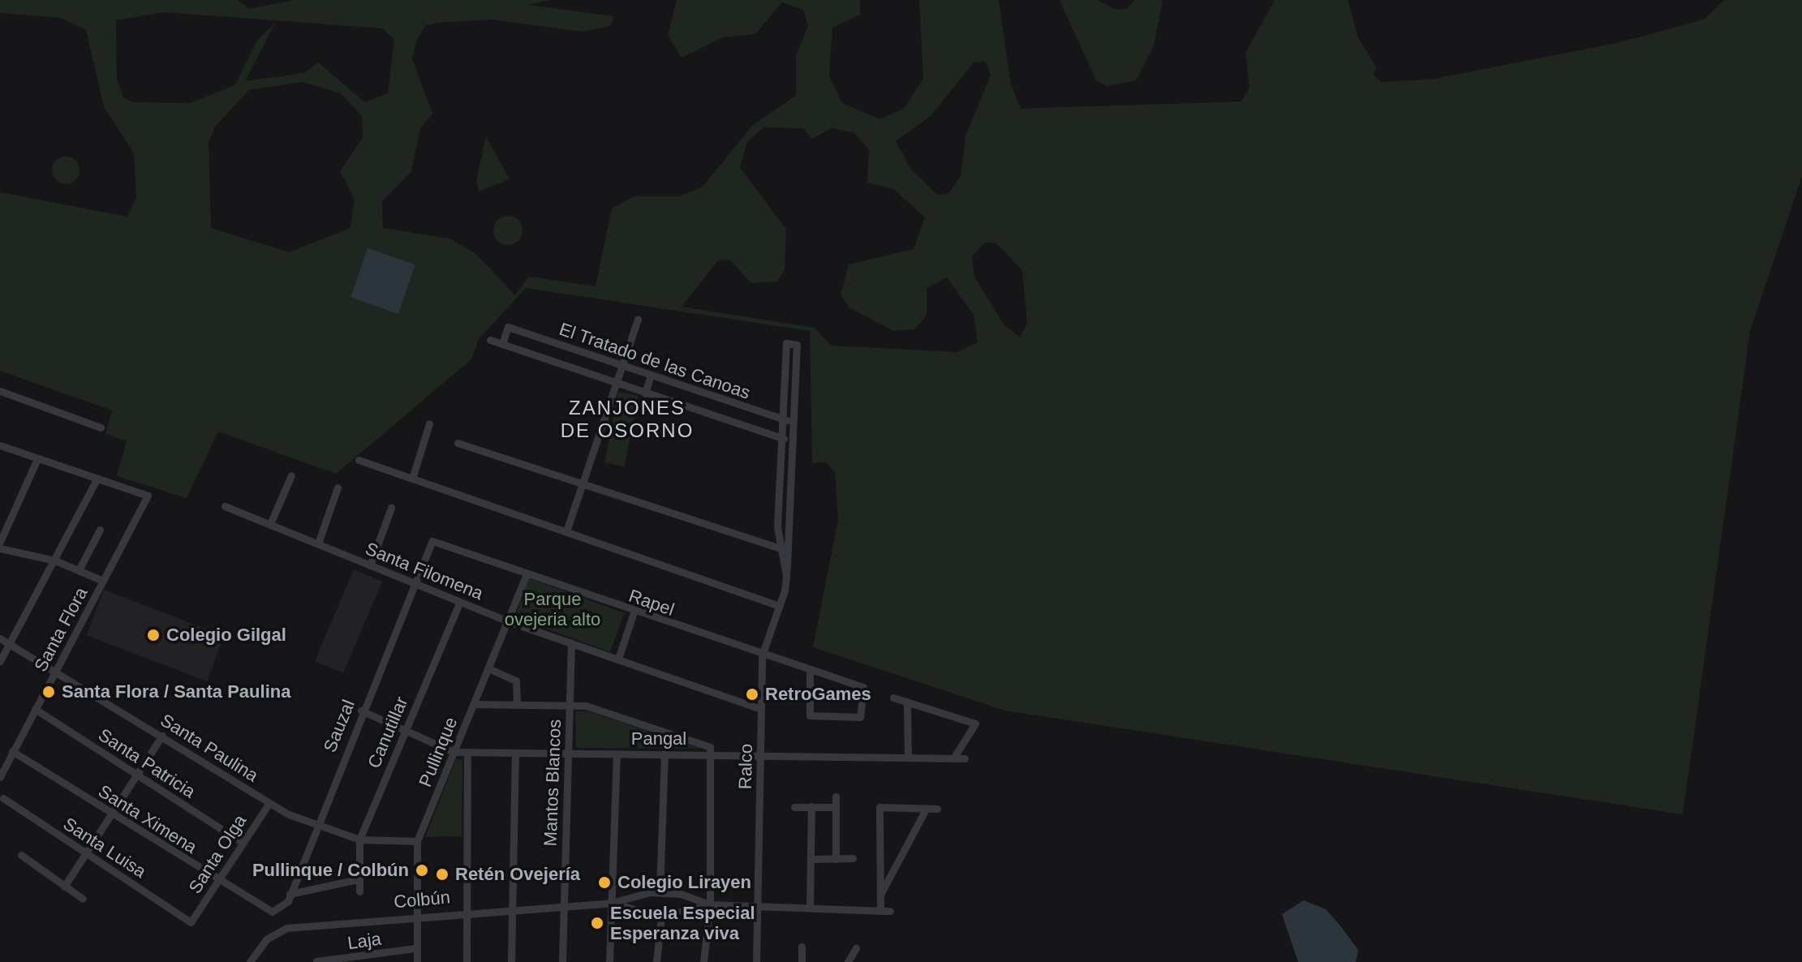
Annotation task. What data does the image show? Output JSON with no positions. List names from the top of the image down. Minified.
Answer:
{"streets":{"street":["El Tratado de las Canoas","Santa Filomena","Rapel","Santa Flora","Sauzal","Canutillar","Pangal","Santa Paulina","Pullinque","Santa Patricia","Ralco","Mantos Blancos","Santa Ximena","Santa Luisa","Santa Olga","Colbún","Laja"]},"crossings":[["El Tratado de las Canoas","Ralco"],["Santa Filomena","Sauzal"],["Santa Filomena","Canutillar"],["Santa Filomena","Pullinque"],["Santa Filomena","Ralco"],["Santa Filomena","Mantos Blancos"],["Rapel","Sauzal"],["Rapel","Pullinque"],["Rapel","Ralco"],["Santa Flora","Santa Paulina"],["Santa Flora","Santa Patricia"],["Santa Flora","Santa Ximena"],["Sauzal","Pangal"],["Sauzal","Santa Paulina"],["Sauzal","Santa Ximena"],["Canutillar","Pangal"],["Canutillar","Santa Paulina"],["Pangal","Pullinque"],["Pangal","Ralco"],["Pangal","Mantos Blancos"],["Santa Paulina","Pullinque"],["Santa Paulina","Santa Olga"],["Pullinque","Colbún"],["Pullinque","Laja"],["Santa Patricia","Santa Olga"],["Ralco","Colbún"],["Mantos Blancos","Colbún"],["Santa Ximena","Santa Olga"],["Santa Luisa","Santa Olga"]],"districts":["ZANJONES DE OSORNO"],"parks":["Parque ovejeria alto"],"places":["Colegio Gilgal","Santa Flora / Santa Paulina","RetroGames","Pullinque / Colbún","Retén Ovejería","Colegio Lirayen","Escuela Especial Esperanza viva"]}
